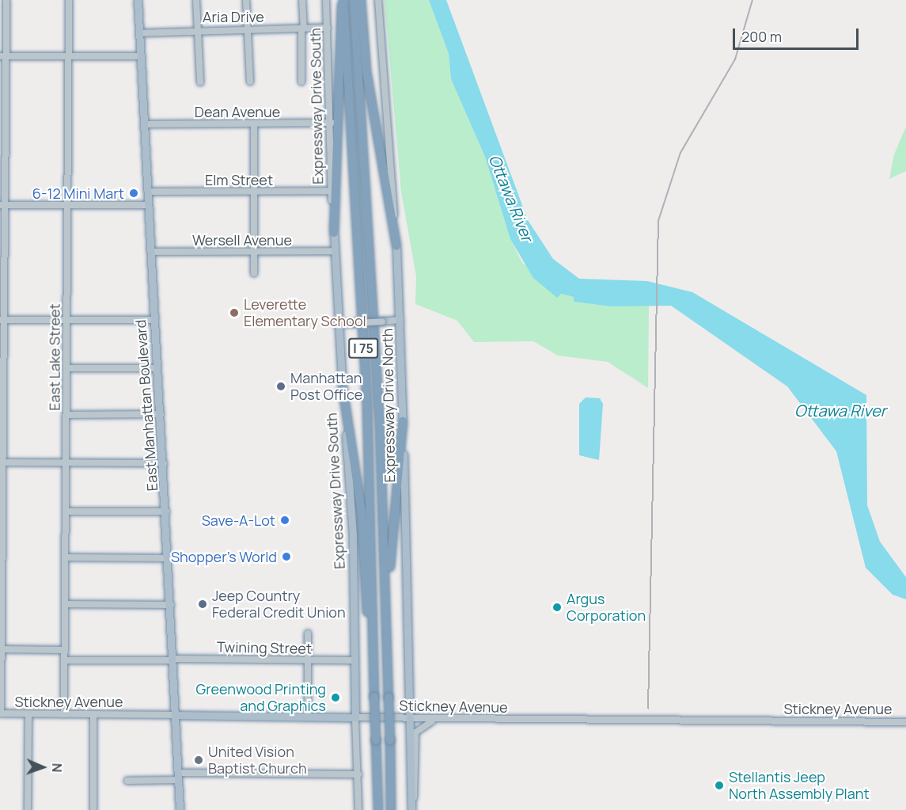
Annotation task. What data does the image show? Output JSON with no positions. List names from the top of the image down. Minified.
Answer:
{"streets":{"highway":["I 75"],"main road":["Expressway Drive South","East Manhattan Boulevard","Expressway Drive North","Stickney Avenue"],"street":["Aria Drive","Dean Avenue","Elm Street","Wersell Avenue","East Lake Street","Twining Street"]},"crossings":[["Aria Drive","Expressway Drive South"],["Aria Drive","East Manhattan Boulevard"],["Expressway Drive South","Dean Avenue"],["Expressway Drive South","Elm Street"],["Expressway Drive South","Wersell Avenue"],["Expressway Drive South","Twining Street"],["Expressway Drive South","Stickney Avenue"],["Dean Avenue","East Manhattan Boulevard"],["Elm Street","East Manhattan Boulevard"],["Wersell Avenue","East Manhattan Boulevard"],["East Lake Street","Twining Street"],["East Lake Street","Stickney Avenue"],["East Manhattan Boulevard","Twining Street"],["East Manhattan Boulevard","Stickney Avenue"],["Expressway Drive North","Stickney Avenue"]],"water":["Ottawa River"],"places":["6-12 Mini Mart","Leverette Elementary School","Manhattan Post Office","Save-A-Lot","Shopper's World","Jeep Country Federal Credit Union","Argus Corporation","Greenwood Printing and Graphics","United Vision Baptist Church","Stellantis Jeep North Assembly Plant"],"scale_bar":"200 m","north":"right"}
